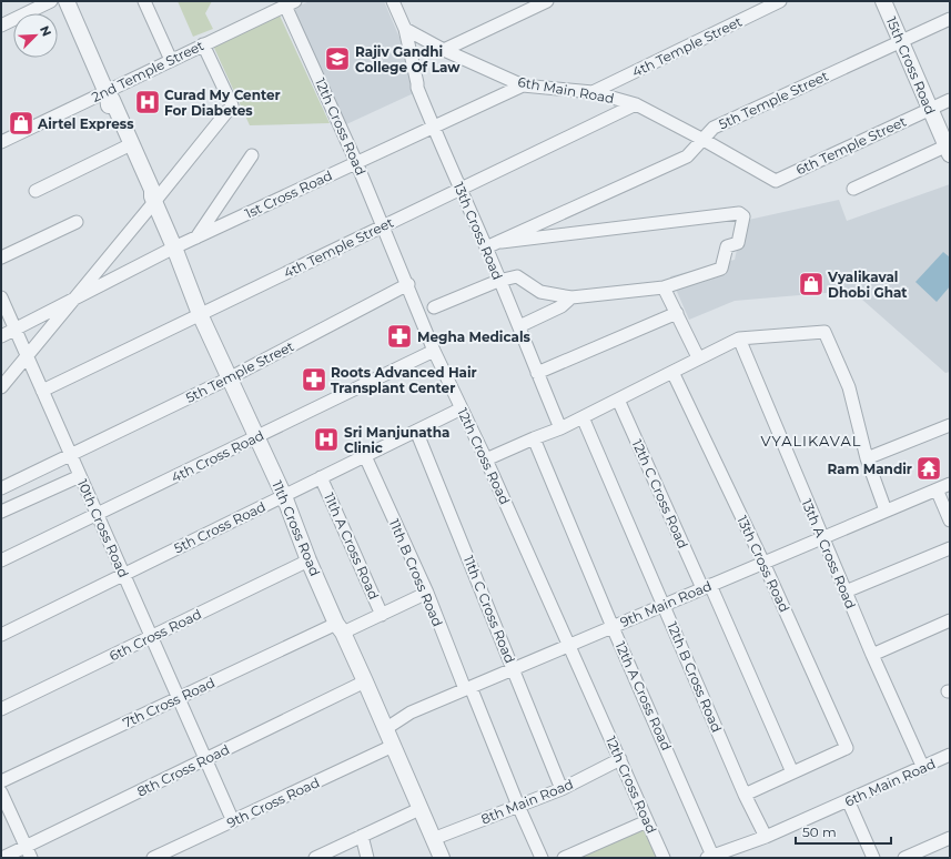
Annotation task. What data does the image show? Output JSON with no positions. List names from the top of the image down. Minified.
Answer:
{"streets":{"street":["4th Temple Street","15th Cross Road","2nd Temple Street","6th Main Road","5th Temple Street","12th Cross Road","6th Temple Street","1st Cross Road","13th Cross Road","4th Cross Road","12th C Cross Road","5th Cross Road","10th Cross Road","11th Cross Road","11th A Cross Road","13th A Cross Road","11th B Cross Road","9th Main Road","11th C Cross Road","6th Cross Road","12th B Cross Road","12th A Cross Road","7th Cross Road","8th Cross Road","8th Main Road","9th Cross Road"]},"crossings":[["4th Temple Street","6th Main Road"],["4th Temple Street","12th Cross Road"],["4th Temple Street","13th Cross Road"],["4th Temple Street","10th Cross Road"],["4th Temple Street","11th Cross Road"],["15th Cross Road","5th Temple Street"],["15th Cross Road","6th Temple Street"],["2nd Temple Street","12th Cross Road"],["2nd Temple Street","11th Cross Road"],["6th Main Road","5th Temple Street"],["6th Main Road","6th Temple Street"],["6th Main Road","1st Cross Road"],["6th Main Road","13th Cross Road"],["6th Main Road","13th A Cross Road"],["6th Main Road","12th B Cross Road"],["6th Main Road","12th A Cross Road"],["5th Temple Street","12th Cross Road"],["5th Temple Street","13th Cross Road"],["5th Temple Street","10th Cross Road"],["5th Temple Street","11th Cross Road"],["12th Cross Road","1st Cross Road"],["12th Cross Road","4th Cross Road"],["12th Cross Road","5th Cross Road"],["12th Cross Road","9th Main Road"],["12th Cross Road","8th Main Road"],["1st Cross Road","13th Cross Road"],["1st Cross Road","11th Cross Road"],["13th Cross Road","9th Main Road"],["13th Cross Road","12th B Cross Road"],["4th Cross Road","10th Cross Road"],["4th Cross Road","11th Cross Road"],["12th C Cross Road","9th Main Road"],["5th Cross Road","10th Cross Road"],["5th Cross Road","11th Cross Road"],["5th Cross Road","11th A Cross Road"],["5th Cross Road","11th B Cross Road"],["5th Cross Road","11th C Cross Road"],["10th Cross Road","6th Cross Road"],["10th Cross Road","7th Cross Road"],["10th Cross Road","8th Cross Road"],["10th Cross Road","9th Cross Road"],["11th Cross Road","9th Main Road"],["11th Cross Road","6th Cross Road"],["11th Cross Road","7th Cross Road"],["11th Cross Road","8th Cross Road"],["11th Cross Road","8th Main Road"],["11th Cross Road","9th Cross Road"],["11th A Cross Road","7th Cross Road"],["13th A Cross Road","9th Main Road"],["11th B Cross Road","9th Main Road"],["11th B Cross Road","7th Cross Road"],["11th B Cross Road","8th Main Road"],["9th Main Road","11th C Cross Road"],["9th Main Road","12th B Cross Road"],["9th Main Road","12th A Cross Road"],["11th C Cross Road","8th Main Road"]],"districts":["VYALIKAVAL"],"places":{"school or university":["Rajiv Gandhi College Of Law"],"hospital":["Curad My Center For Diabetes","Sri Manjunatha Clinic"],"shop":["Airtel Express","Vyalikaval Dhobi Ghat"],"pharmacy":["Megha Medicals","Roots Advanced Hair Transplant Center"],"temple":["Ram Mandir"]},"scale_bar":"50 m","north":"top right"}
